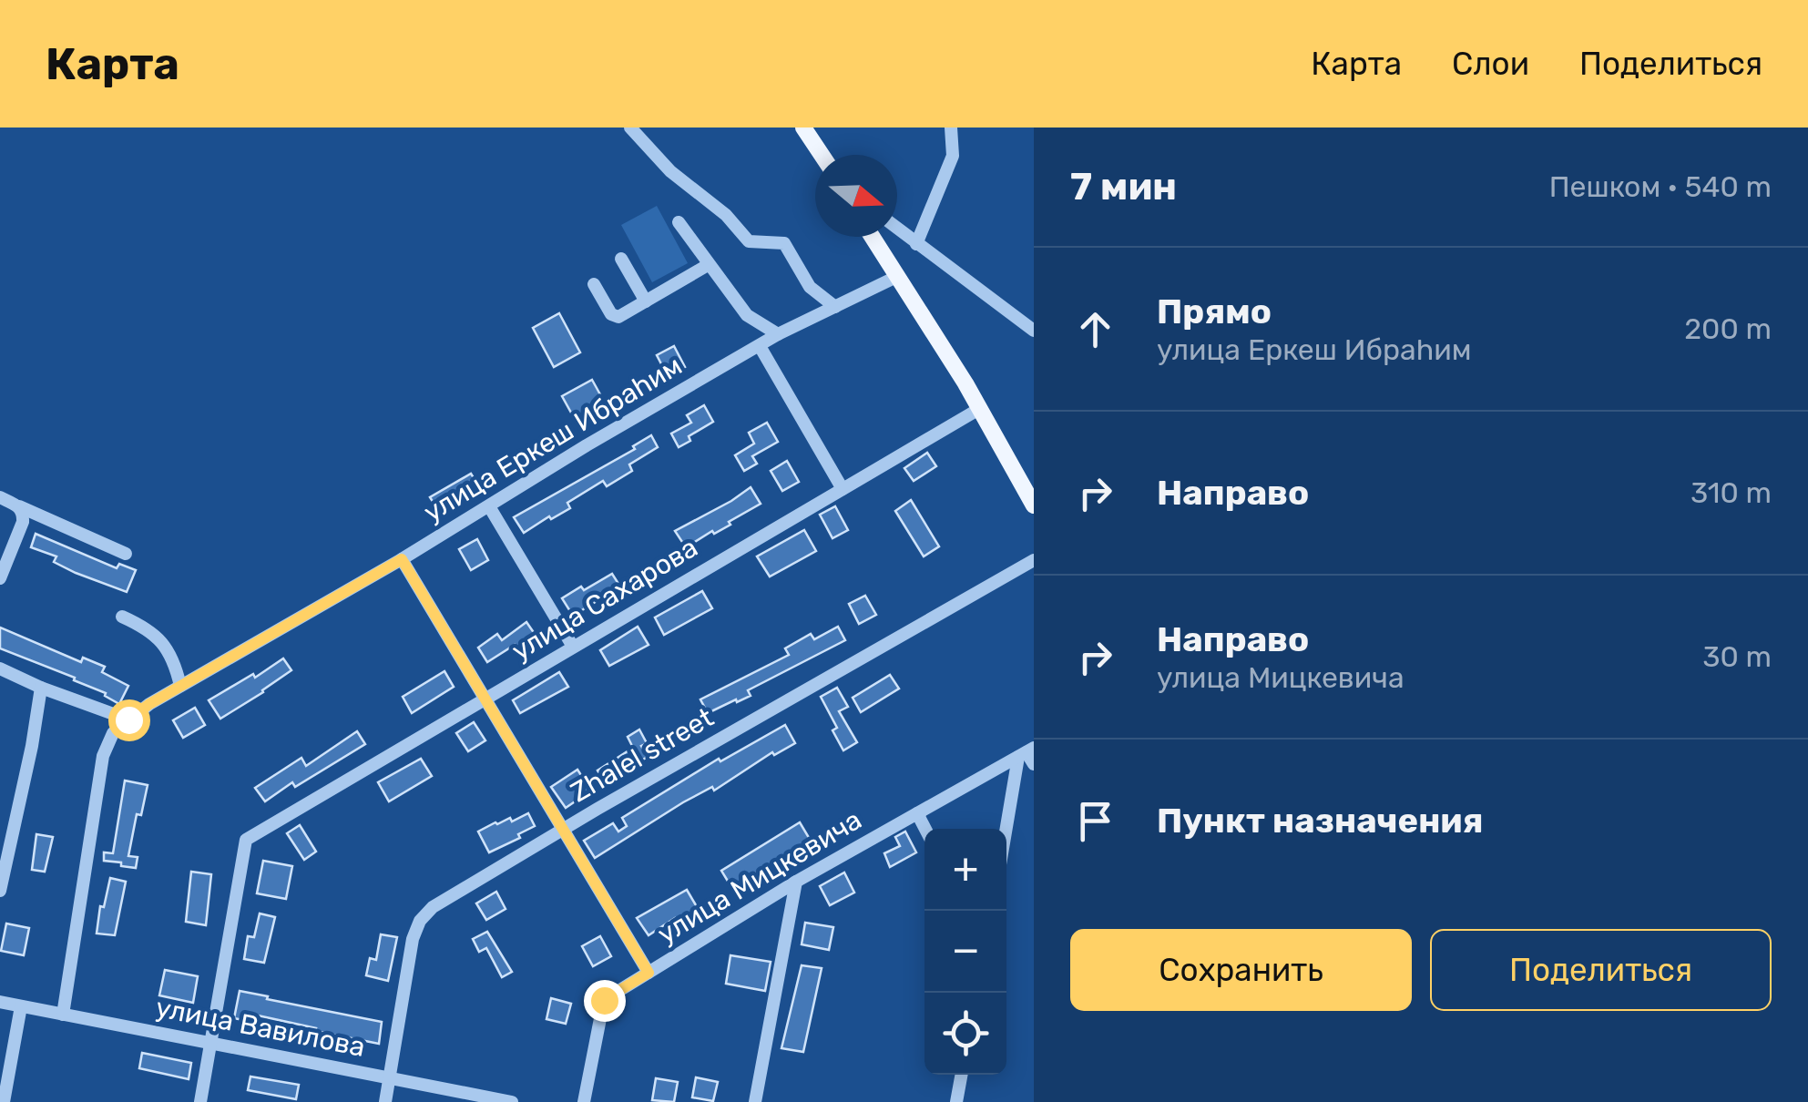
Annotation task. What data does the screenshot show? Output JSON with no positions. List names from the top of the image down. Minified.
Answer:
{"streets":{"street":["улица Еркеш Ибраһим","улица Сахарова","Zhalel street","улица Мицкевича","улица Вавилова"]},"crossings":[["улица Еркеш Ибраһим","улица Вавилова"],["улица Сахарова","улица Вавилова"],["Zhalel street","улица Вавилова"]],"north":"right","page":{"header":"Карта","nav":["Карта","Слои","Поделиться"],"heading":["7 мин","Пешком · 540 m"],"list":[["Прямо","улица Еркеш Ибраһим","200 m"],["Направо","310 m"],["Направо","улица Мицкевича","30 m"],"Пункт назначения"],"map_buttons":["+","−"],"buttons":["Сохранить","Поделиться"]}}
